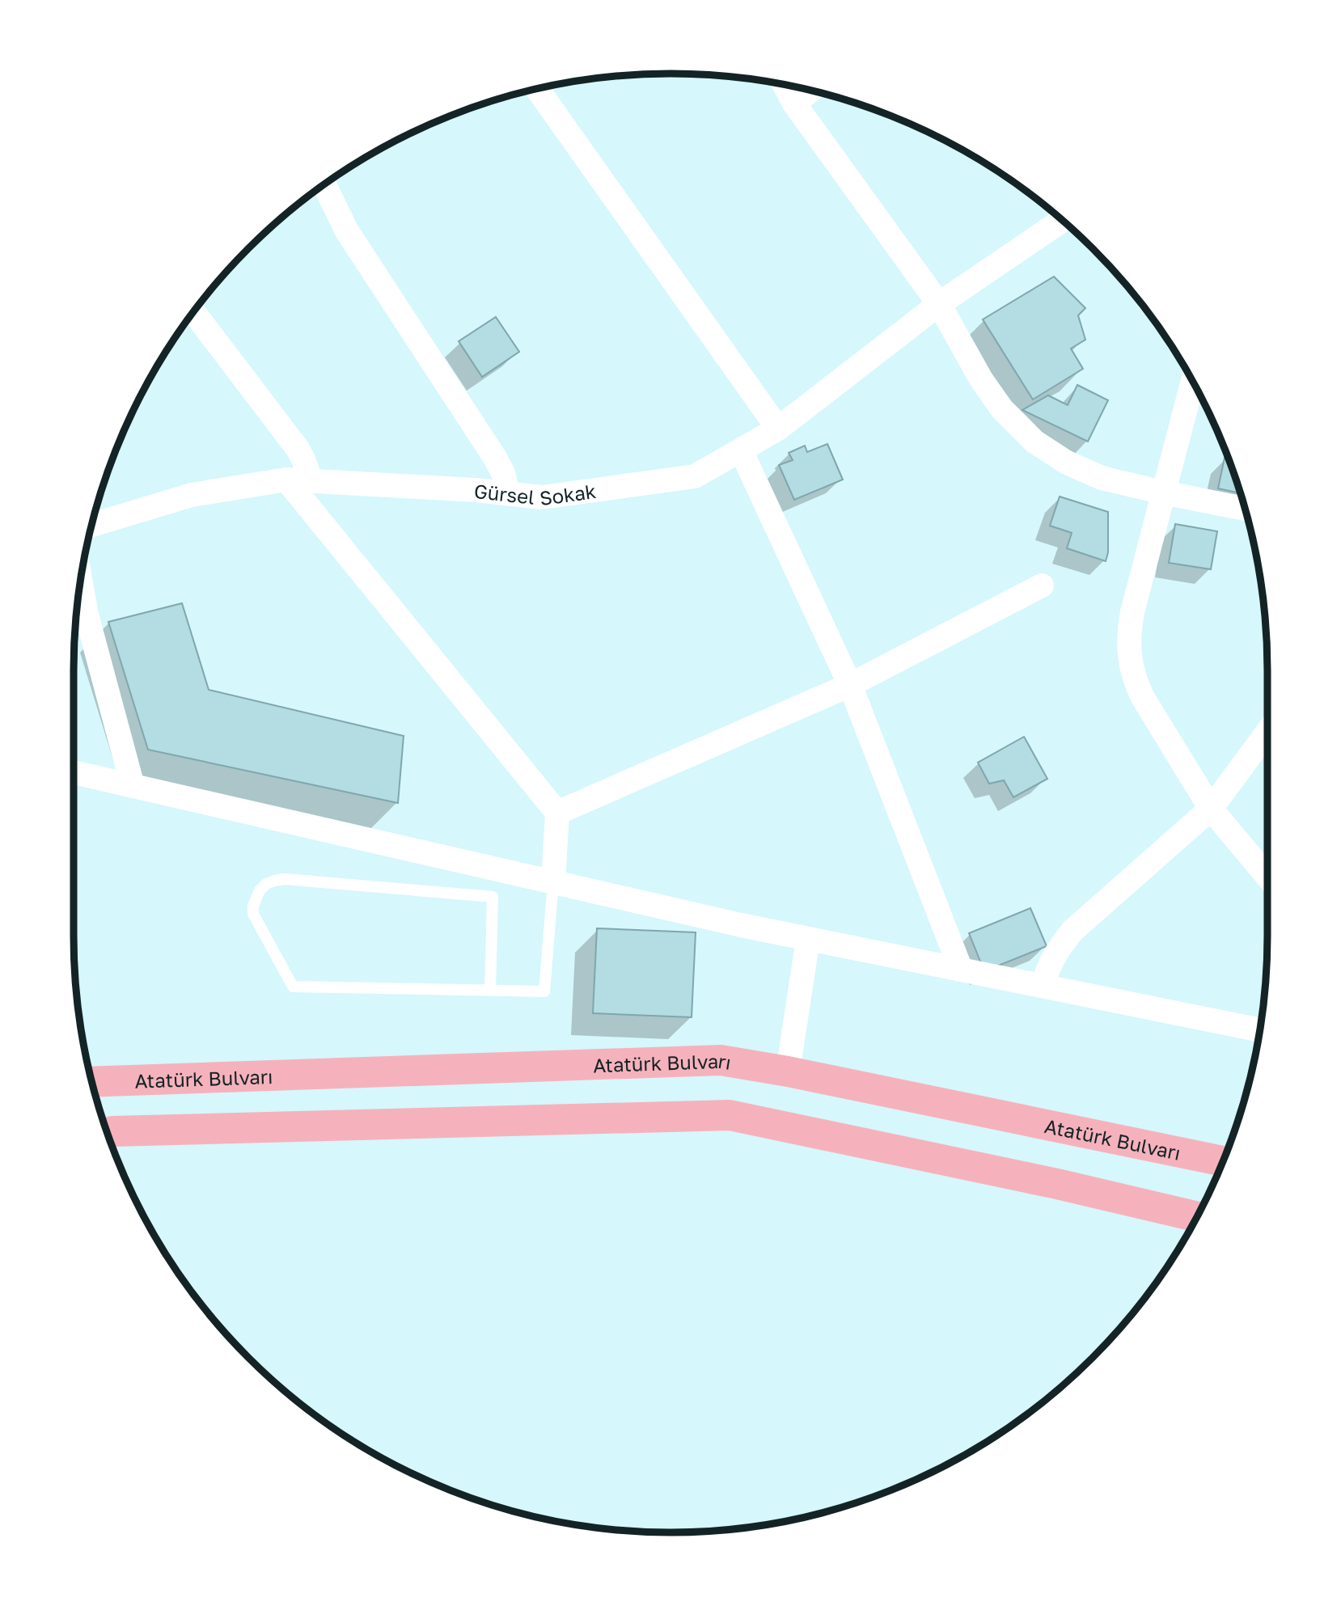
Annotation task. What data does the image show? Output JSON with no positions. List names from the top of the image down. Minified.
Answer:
{"streets":{"main road":["Atatürk Bulvarı"],"street":["Gürsel Sokak"]}}
